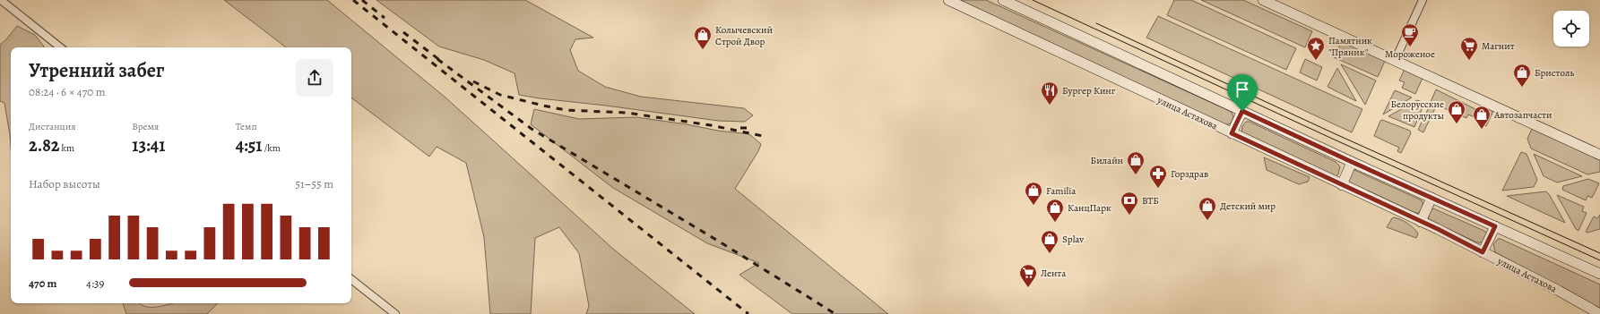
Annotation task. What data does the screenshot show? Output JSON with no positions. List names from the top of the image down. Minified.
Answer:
{"streets":{"main road":["улица Астахова"]},"places":{"cafe":["Мороженое"],"shop":["Колычевский Строй Двор","Бристоль","Белорусские продукты","Автозапчасти","Билайн","Familia","Детский мир","КанцПарк","Splav"],"place":["Памятник \"Пряник\""],"supermarket":["Магнит","Лента"],"restaurant":["Бургер Кинг"],"pharmacy":["Горздрав"],"bank":["ВТБ"]},"page":{"heading":["Утренний забег","08:24 · 6 × 470 m"],"stats":[["Дистанция","2.82 km"],["Время","13:41"],["Темп","4:51 /km"]],"chart":["Набор высоты","51–55 m"],"list":[{"name":"470 m","note":"4:39"}]}}
